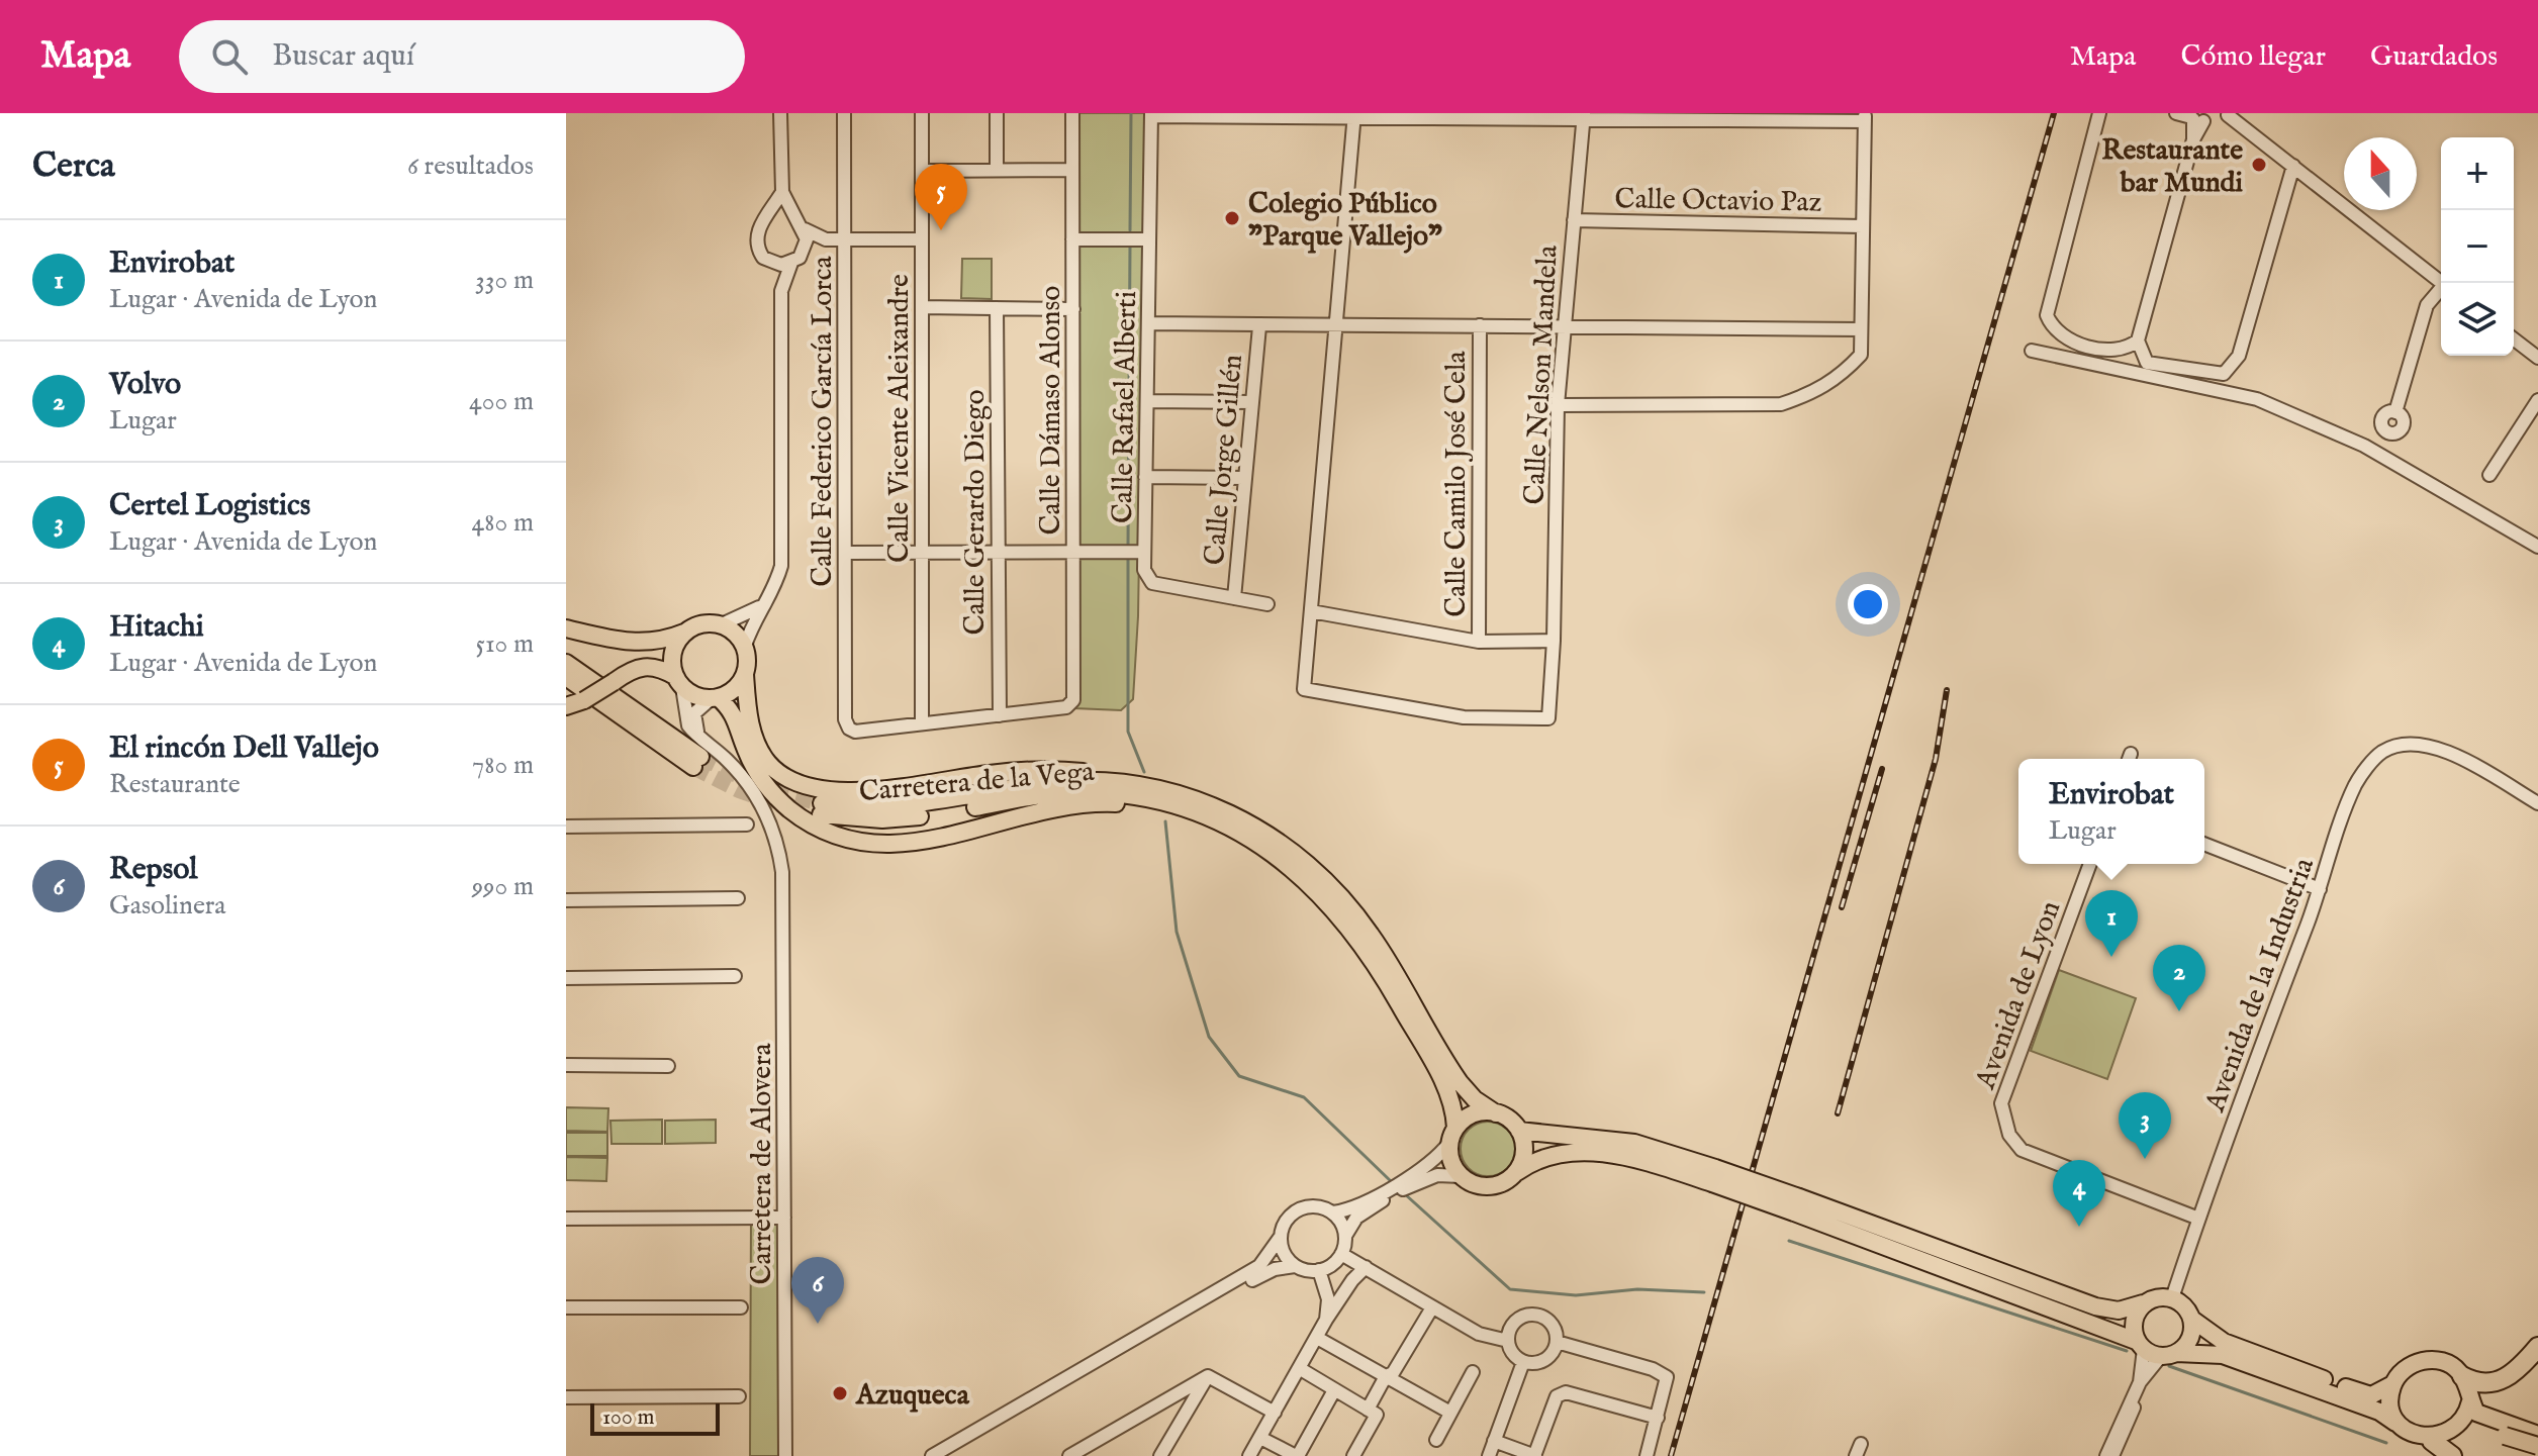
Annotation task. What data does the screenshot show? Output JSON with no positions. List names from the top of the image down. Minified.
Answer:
{"streets":{"main road":["Carretera de la Vega"],"street":["Calle Octavio Paz","Calle Nelson Mandela","Calle Rafael Alberti","Calle Dámaso Alonso","Calle Vicente Aleixandre","Calle Federico García Lorca","Calle Jorge Gillén","Calle Camilo José Cela","Calle Gerardo Diego","Avenida de la Industria","Avenida de Lyon","Carretera de Alovera"]},"crossings":[["Calle Octavio Paz","Calle Nelson Mandela"],["Calle Rafael Alberti","Calle Jorge Gillén"],["Calle Dámaso Alonso","Calle Gerardo Diego"],["Calle Vicente Aleixandre","Calle Federico García Lorca"],["Avenida de la Industria","Avenida de Lyon"]],"places":["Restaurante bar Mundi","Colegio Público \"Parque Vallejo\"","Azuqueca"],"scale_bar":"100 m","north":"top","page":{"header":"Mapa","search":"Buscar aquí","nav":["Mapa","Cómo llegar","Guardados"],"heading":["Cerca","6 resultados"],"map_buttons":["+","−"],"pins":["5","1","2","3","4","6"],"list":[{"mark":"1","name":"Envirobat","note":"Lugar · Avenida de Lyon","value":"330 m"},{"mark":"2","name":"Volvo","note":"Lugar","value":"400 m"},{"mark":"3","name":"Certel Logistics","note":"Lugar · Avenida de Lyon","value":"480 m"},{"mark":"4","name":"Hitachi","note":"Lugar · Avenida de Lyon","value":"510 m"},{"mark":"5","name":"El rincón Dell Vallejo","note":"Restaurante","value":"780 m"},{"mark":"6","name":"Repsol","note":"Gasolinera","value":"990 m"}],"popup":["Envirobat","Lugar"],"scale":"100 m"}}
